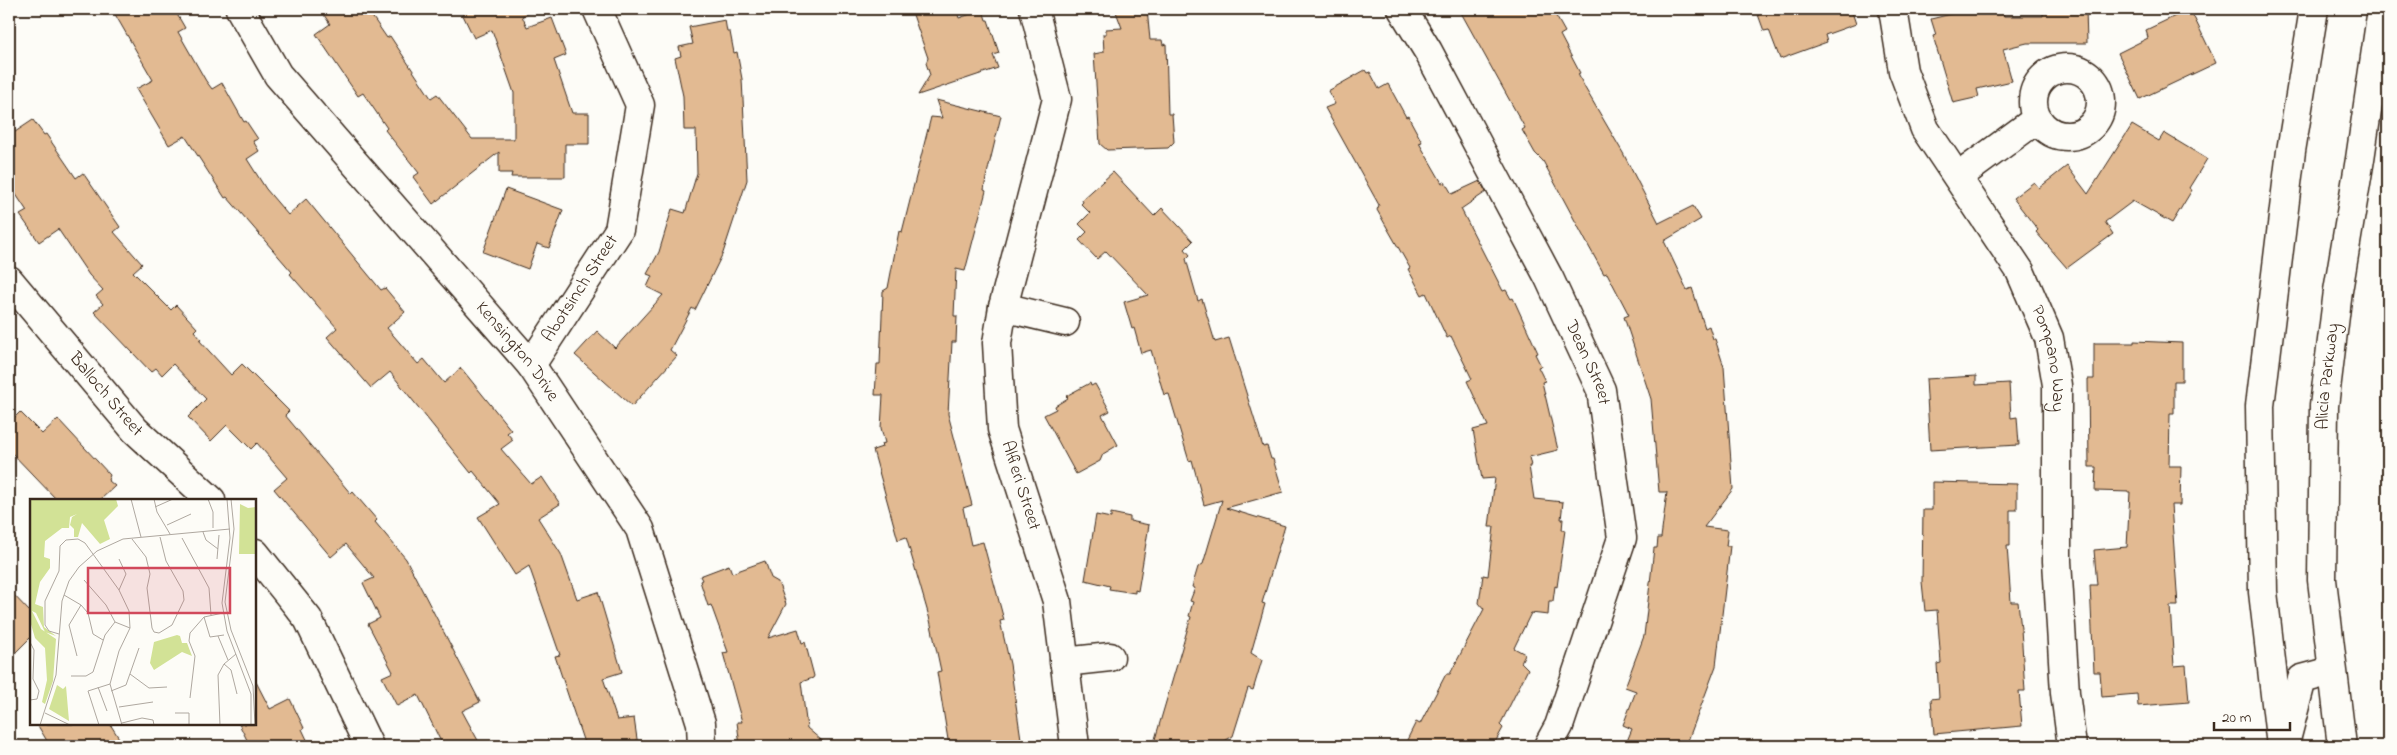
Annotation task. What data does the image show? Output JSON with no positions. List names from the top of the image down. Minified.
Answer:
{"streets":{"street":["Abotsinch Street","Kensington Drive","Pompano Way","Dean Street","Alicia Parkway","Balloch Street","Alfieri Street"]},"crossings":[["Abotsinch Street","Kensington Drive"]],"scale_bar":"20 m"}
